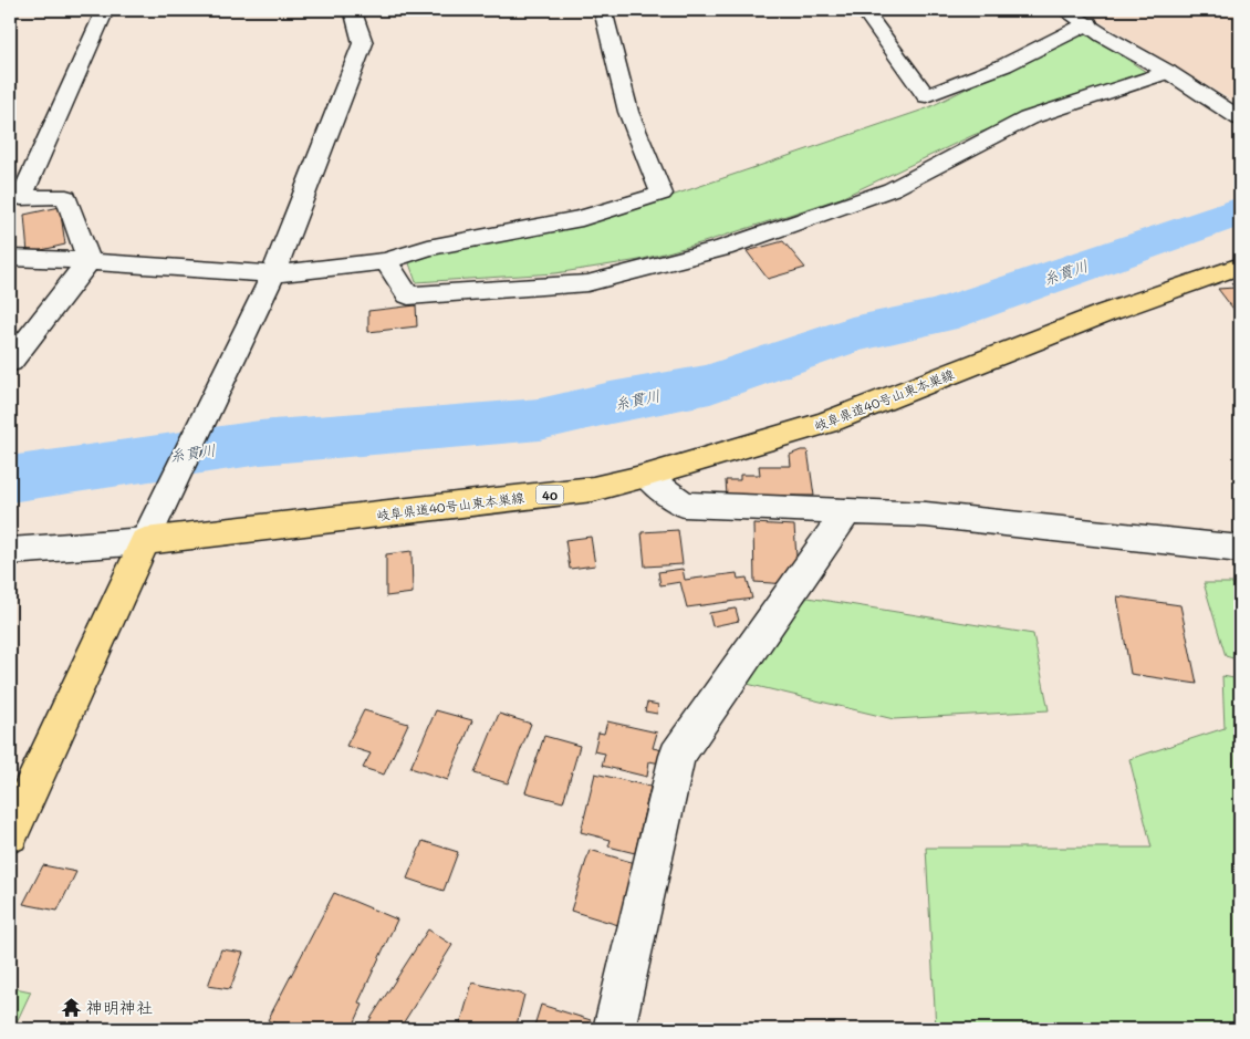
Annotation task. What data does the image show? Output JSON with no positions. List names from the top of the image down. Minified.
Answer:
{"streets":{"main road":["岐阜県道40号山東本巣線","40"]},"water":["糸貫川"],"places":{"temple":["神明神社"]}}
